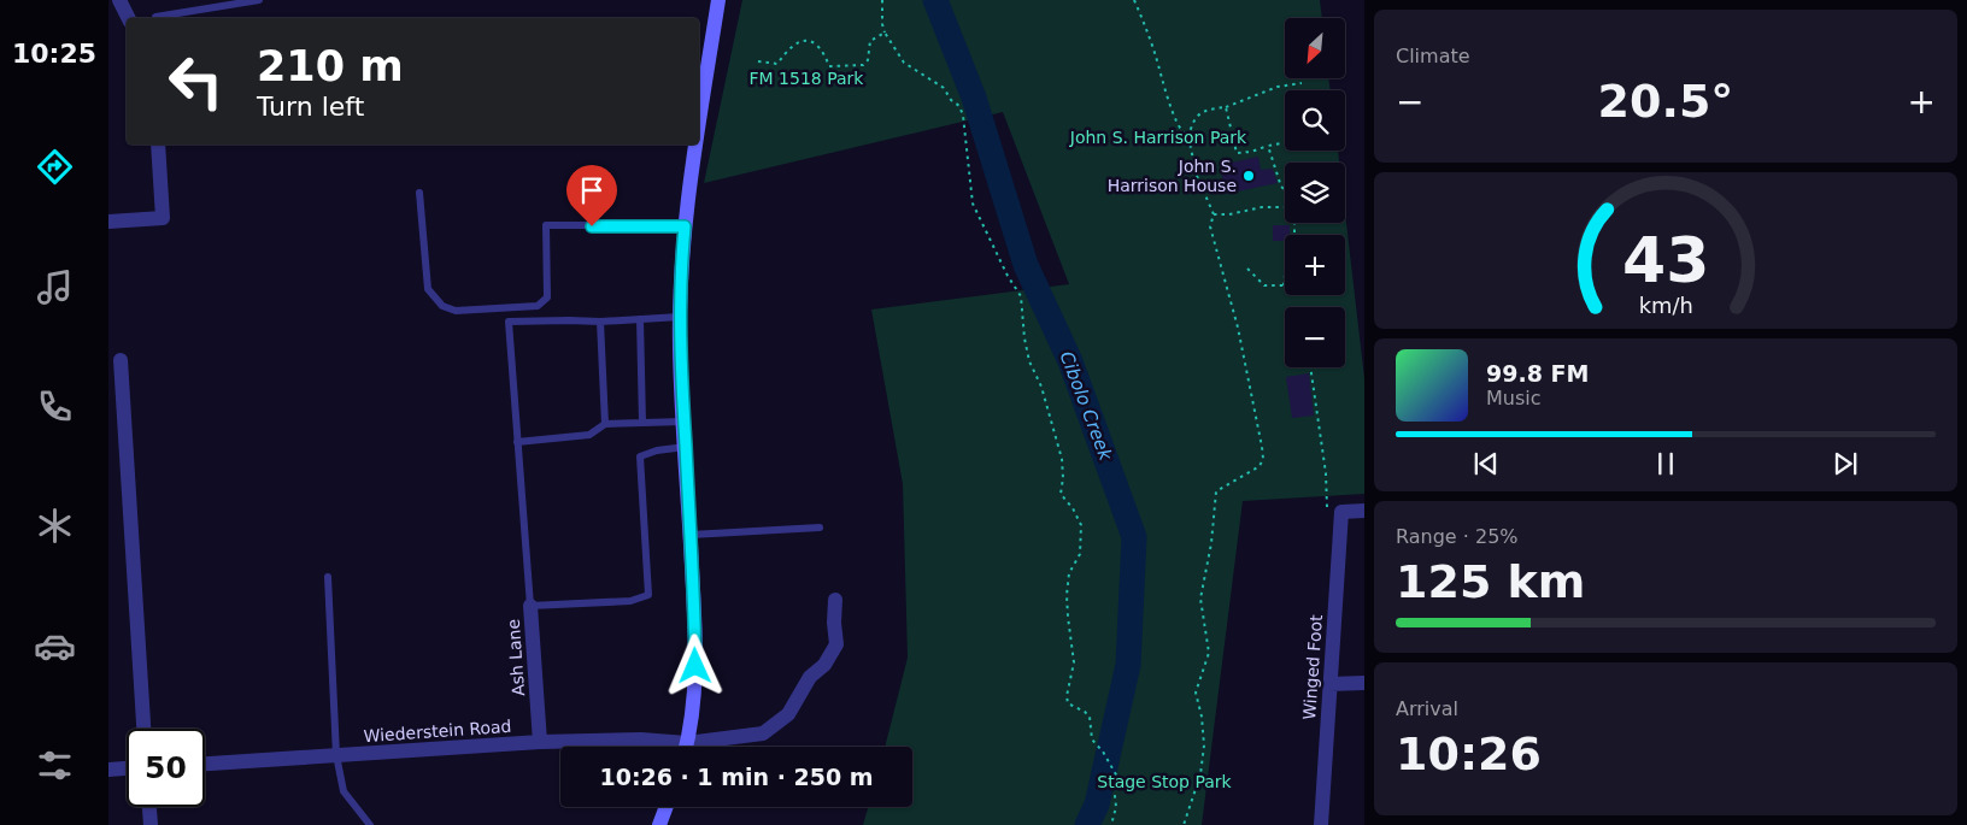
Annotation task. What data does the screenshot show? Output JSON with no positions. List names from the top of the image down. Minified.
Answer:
{"streets":{"street":["Ash Lane","Winged Foot","Wiederstein Road"]},"crossings":[["Ash Lane","Wiederstein Road"]],"water":["Cibolo Creek"],"parks":["FM 1518 Park","John S. Harrison Park","Stage Stop Park"],"places":["John S. Harrison House"],"north":"bottom left","page":{"tabs":"10:25","tile":["Climate",["Range · 25%","125 km"],["Arrival","10:26"]],"map_buttons":["+","−"],"turn":["210 m","Turn left"],"heat":["−","20.5°","+"],"song":["99.8 FM","Music"],"limit":"50","trip":"10:26 · 1 min · 250 m","gauge":["43","km/h"]}}
